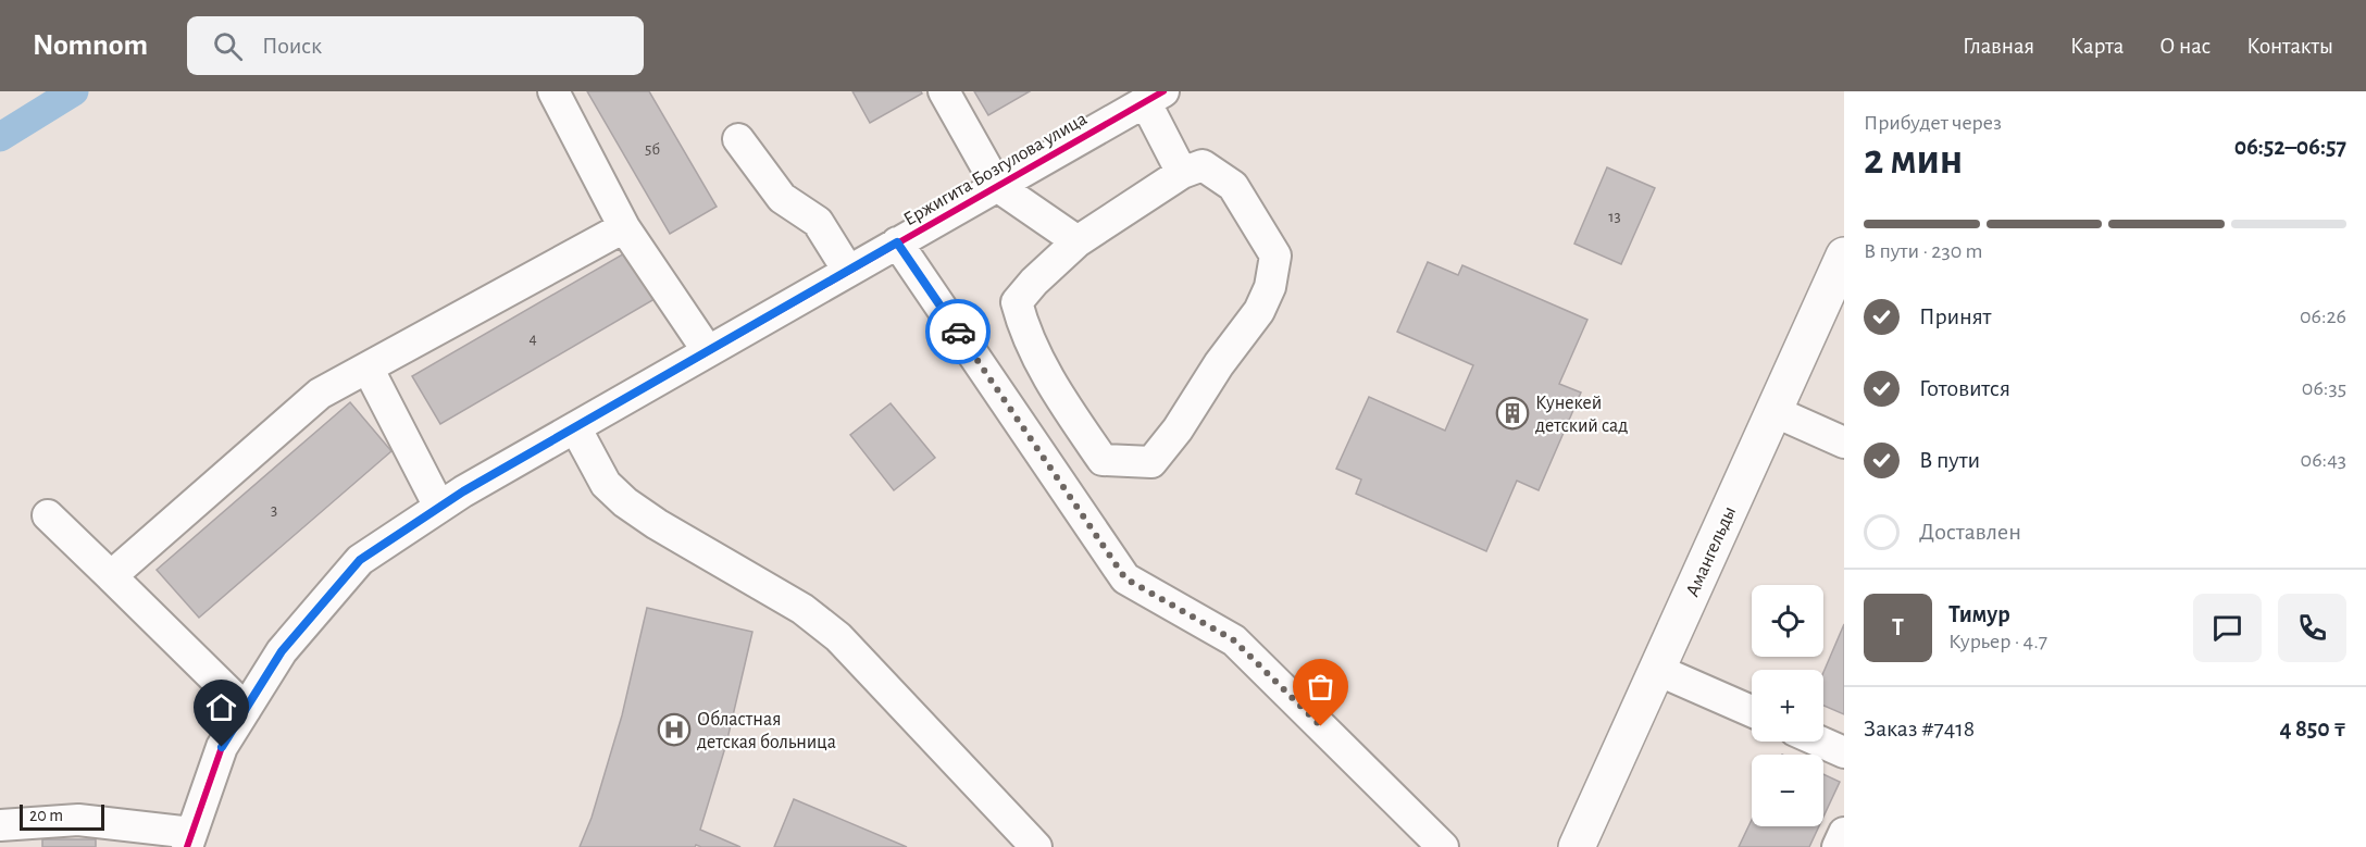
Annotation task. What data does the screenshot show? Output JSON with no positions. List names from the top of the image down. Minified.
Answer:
{"streets":{"main road":["Амангельды"],"street":["Ержигита Бозгулова улица"]},"places":{"building":["Кунекей детский сад"],"hospital":["Областная детская больница"]},"house_numbers":["5б","13","4","3"],"scale_bar":"20 m","page":{"header":"Nomnom","search":"Поиск","nav":["Главная","Карта","О нас","Контакты"],"heading":["2 мин","Прибудет через","06:52–06:57"],"panel":["Тимур","Курьер · 4.7","Заказ #7418","4 850 ₸"],"bar":"В пути · 230 m","list":[["Принят","06:26"],["Готовится","06:35"],["В пути","06:43"],"Доставлен"],"map_buttons":["+","−"],"round":"Т","scale":"20 m"}}
